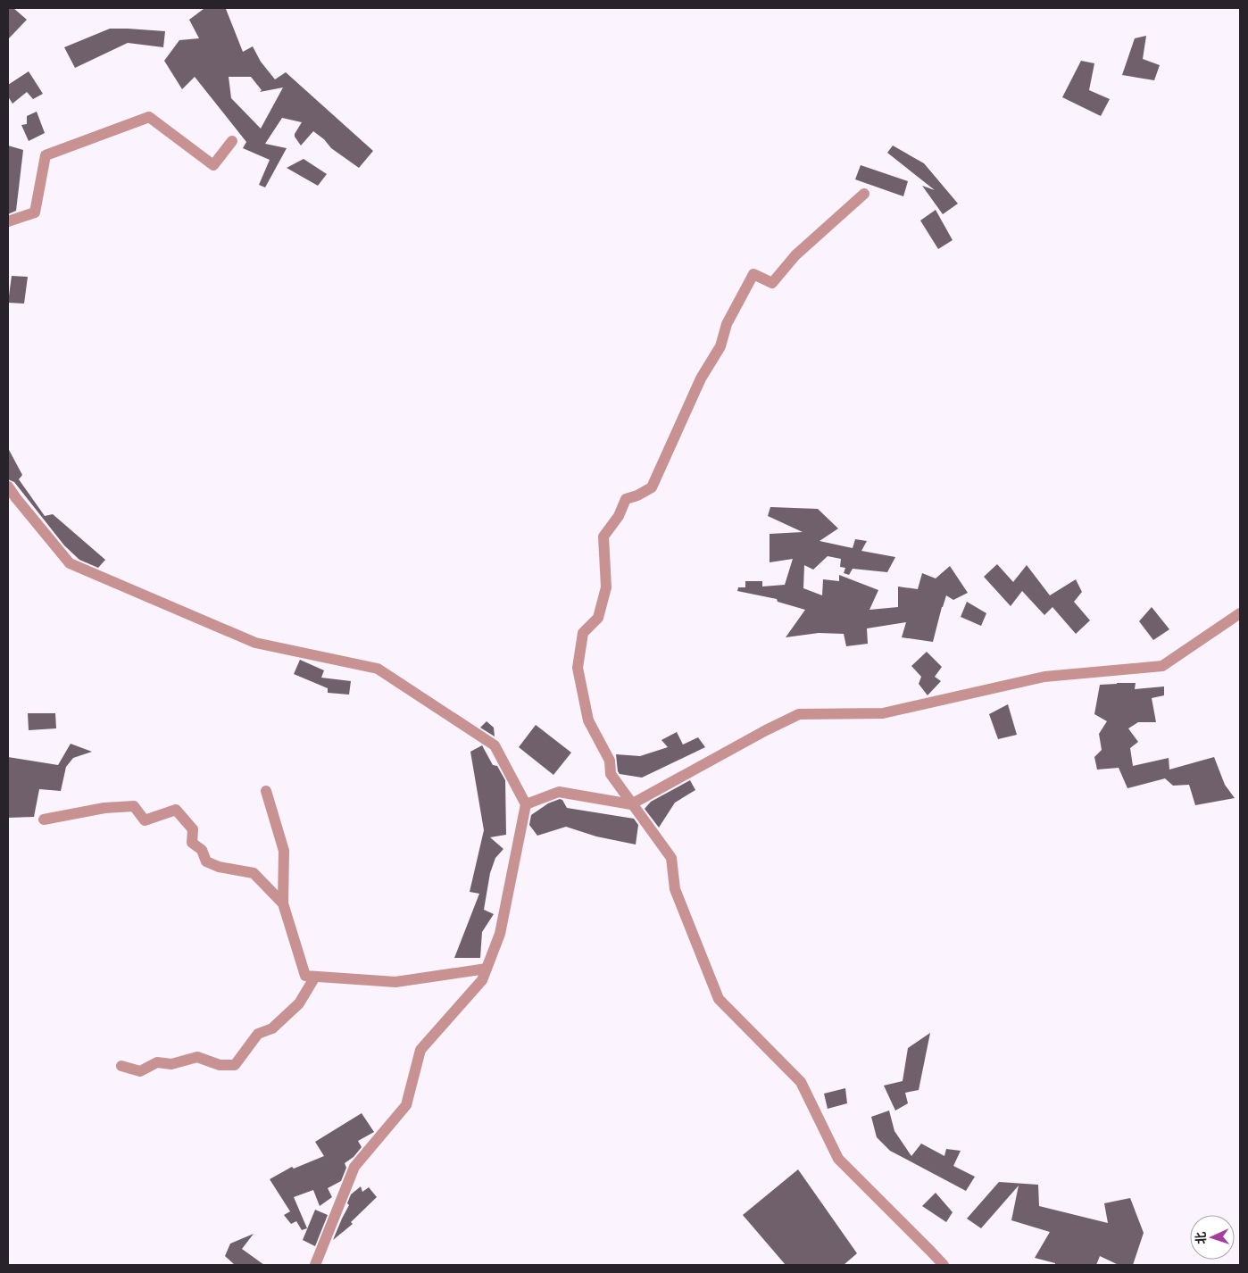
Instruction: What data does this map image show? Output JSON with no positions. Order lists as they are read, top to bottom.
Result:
{
  "north": "left"
}
